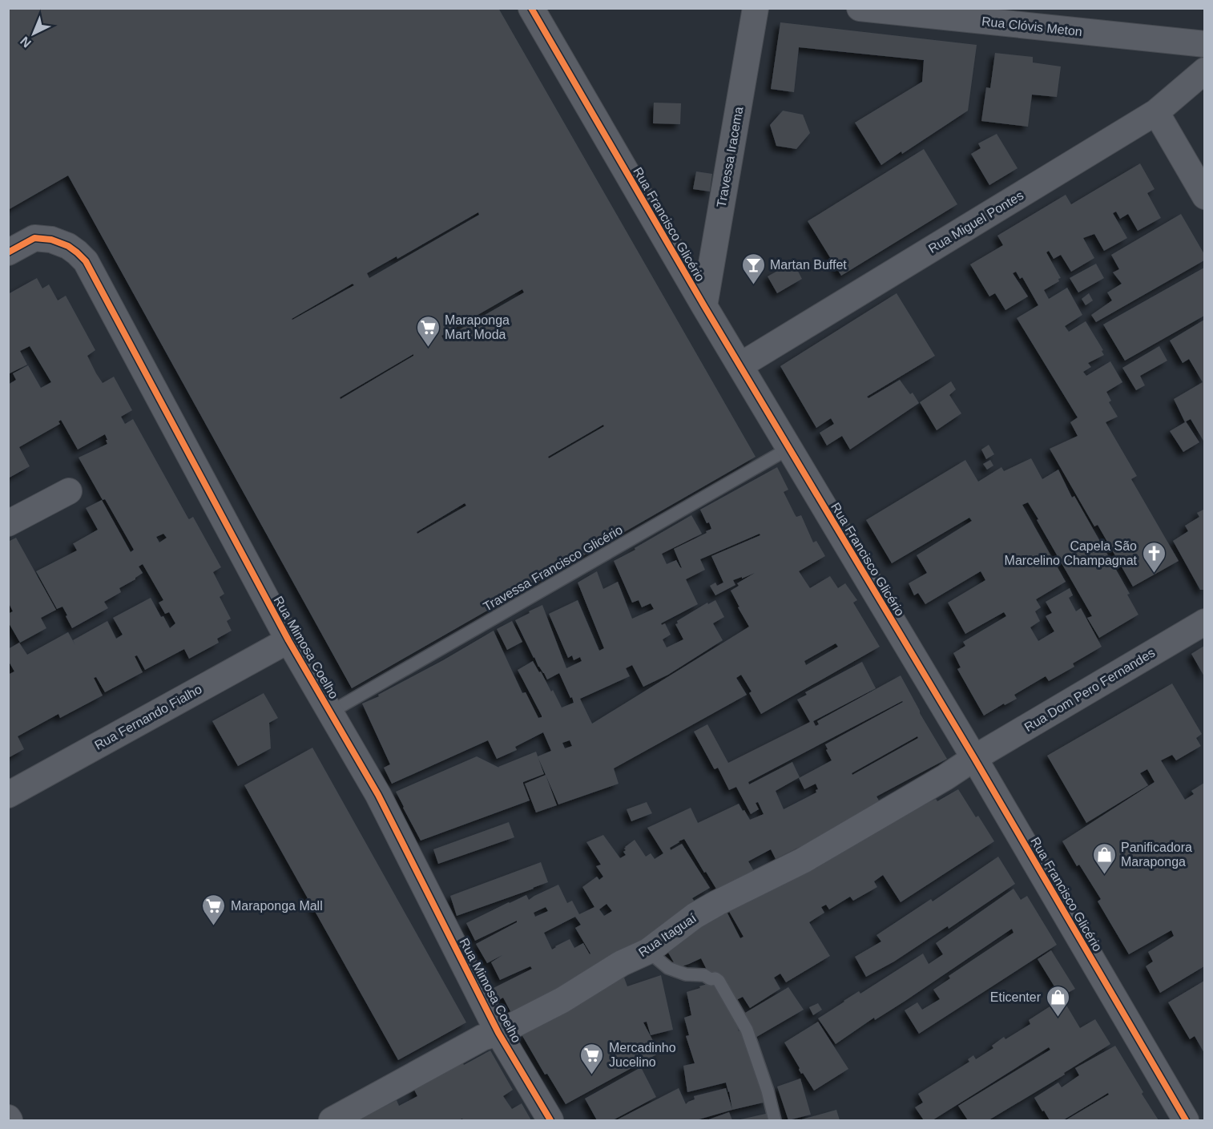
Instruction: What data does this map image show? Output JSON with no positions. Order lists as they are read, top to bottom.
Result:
{
  "streets": {
    "street": [
      "Rua Clóvis Meton",
      "Travessa Iracema",
      "Rua Miguel Pontes",
      "Rua Francisco Glicério",
      "Rua Mimosa Coelho",
      "Rua Dom Pero Fernandes",
      "Rua Fernando Fialho",
      "Rua Itaguaí"
    ],
    "lane": ["Travessa Francisco Glicério"]
  },
  "crossings": [
    ["Travessa Iracema", "Rua Francisco Glicério"],
    ["Rua Miguel Pontes", "Rua Francisco Glicério"],
    ["Rua Francisco Glicério", "Travessa Francisco Glicério"],
    ["Rua Francisco Glicério", "Rua Dom Pero Fernandes"],
    ["Rua Francisco Glicério", "Rua Itaguaí"],
    ["Travessa Francisco Glicério", "Rua Mimosa Coelho"],
    ["Rua Mimosa Coelho", "Rua Fernando Fialho"],
    ["Rua Mimosa Coelho", "Rua Itaguaí"],
    ["Rua Dom Pero Fernandes", "Rua Itaguaí"]
  ],
  "places": {
    "bar": ["Martan Buffet"],
    "supermarket": ["Maraponga Mart Moda", "Maraponga Mall", "Mercadinho Jucelino"],
    "church": ["Capela São Marcelino Champagnat"],
    "shop": ["Panificadora Maraponga", "Eticenter"]
  },
  "north": "bottom left"
}
